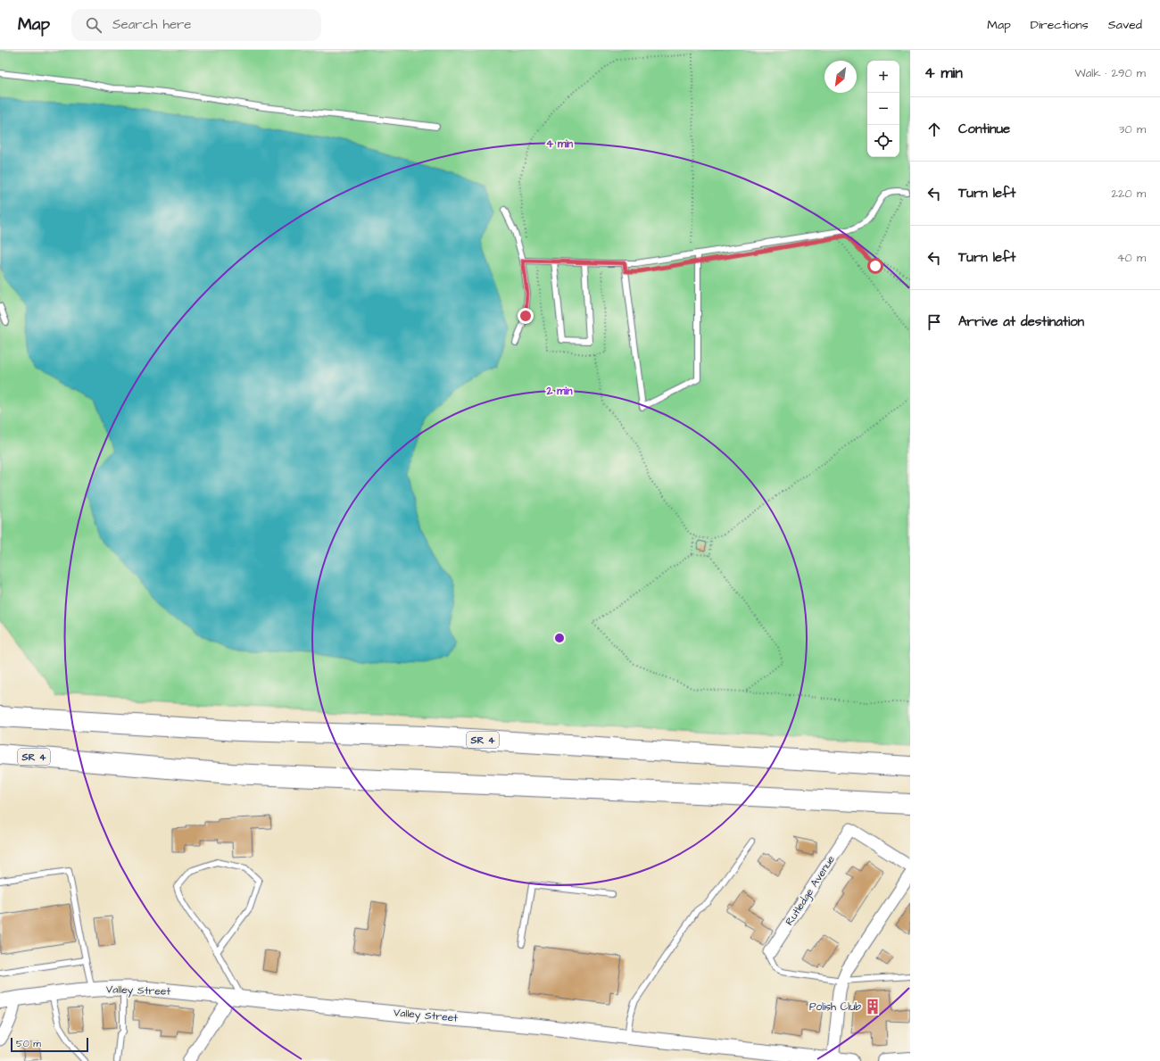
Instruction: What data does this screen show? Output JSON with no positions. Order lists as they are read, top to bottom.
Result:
{
  "streets": {
    "highway": ["SR 4"],
    "street": ["Rutledge Avenue", "Valley Street"]
  },
  "places": {
    "building": ["Polish Club"]
  },
  "scale_bar": "50 m",
  "north": "bottom left",
  "page": {
    "header": "Map",
    "search": "Search here",
    "nav": ["Map", "Directions", "Saved"],
    "heading": ["4 min", "Walk · 290 m"],
    "map_buttons": ["+", "−"],
    "list": [
      ["Continue", "30 m"],
      ["Turn left", "220 m"],
      ["Turn left", "40 m"],
      "Arrive at destination"
    ],
    "scale": "50 m"
  },
  "rings": ["4 min", "2 min"]
}
